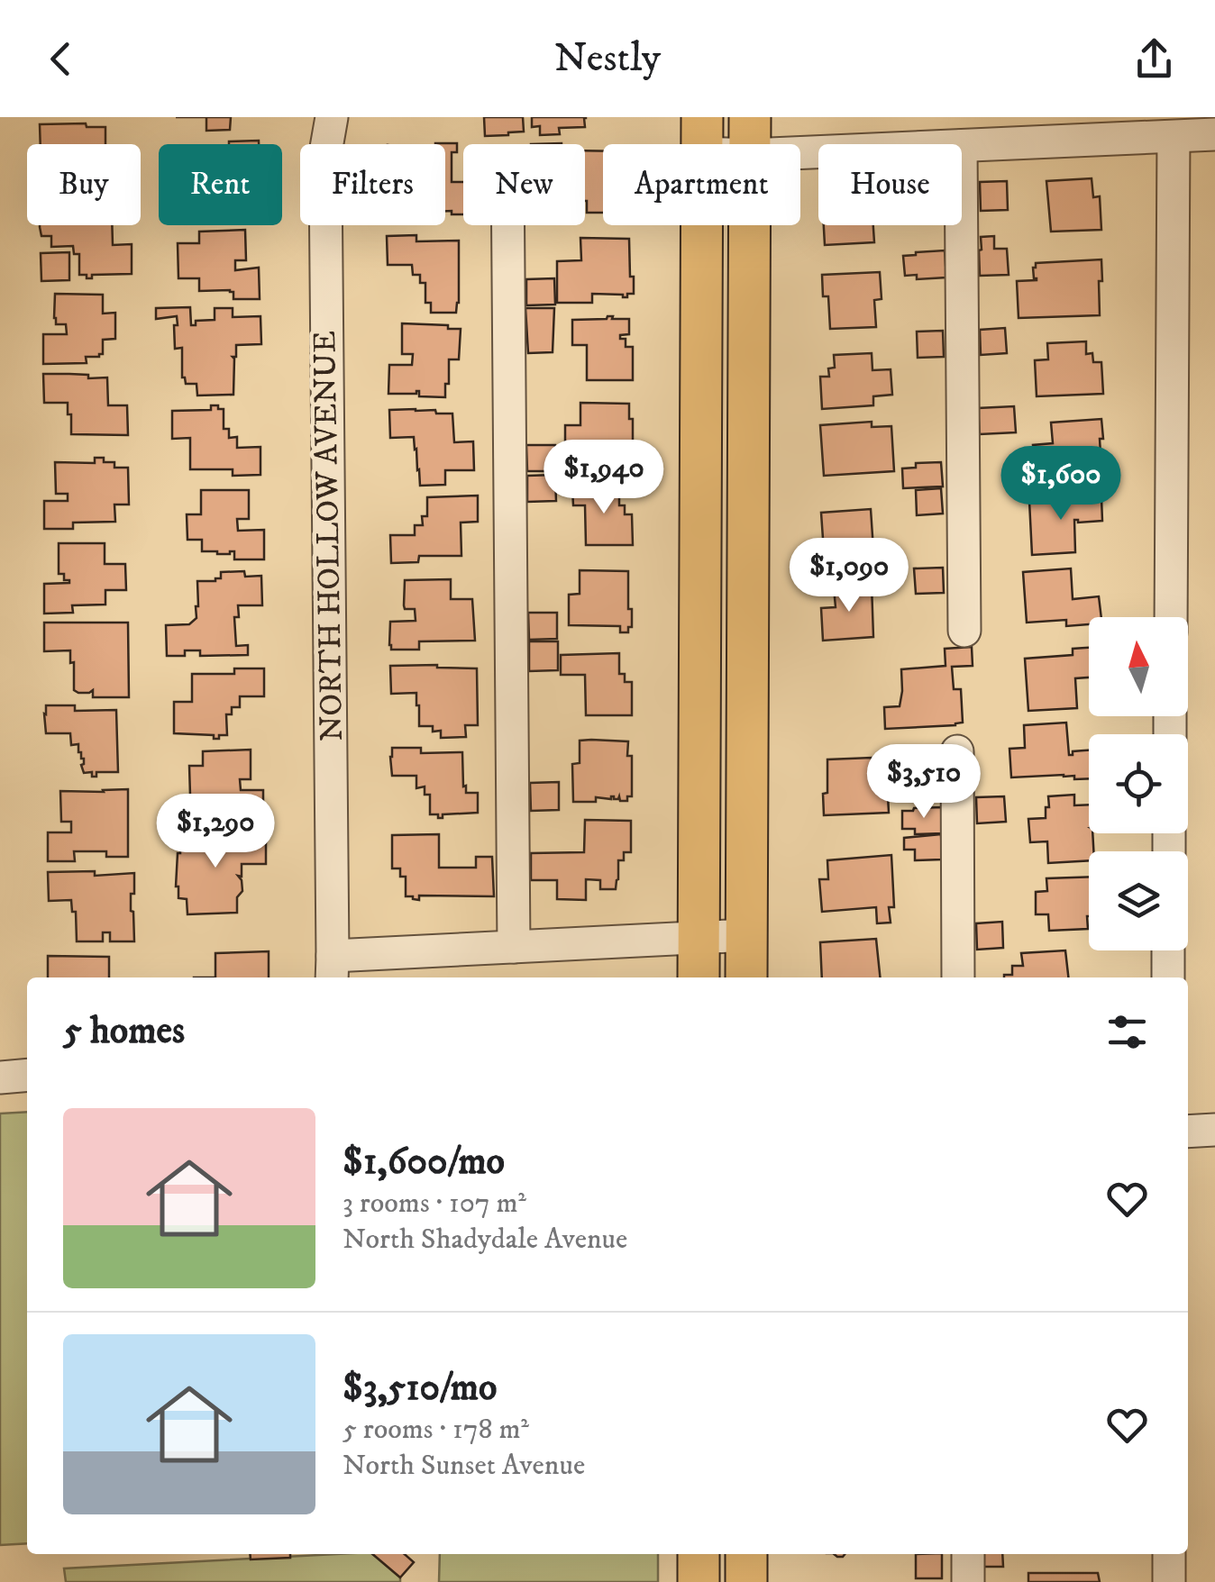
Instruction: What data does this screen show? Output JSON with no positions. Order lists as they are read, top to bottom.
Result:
{
  "streets": {
    "street": ["NORTH HOLLOW AVENUE"]
  },
  "north": "top",
  "page": {
    "header": "Nestly",
    "chip": [
      "Buy",
      "Rent",
      "Filters",
      "New",
      "Apartment",
      "House"
    ],
    "price": [
      "$1,940",
      "$1,600",
      "$1,090",
      "$3,510",
      "$1,290"
    ],
    "heading": "5 homes",
    "list": [
      {
        "name": "$1,600/mo",
        "note": "3 rooms · 107 m² · North Shadydale Avenue"
      },
      {
        "name": "$3,510/mo",
        "note": "5 rooms · 178 m² · North Sunset Avenue"
      }
    ]
  }
}
